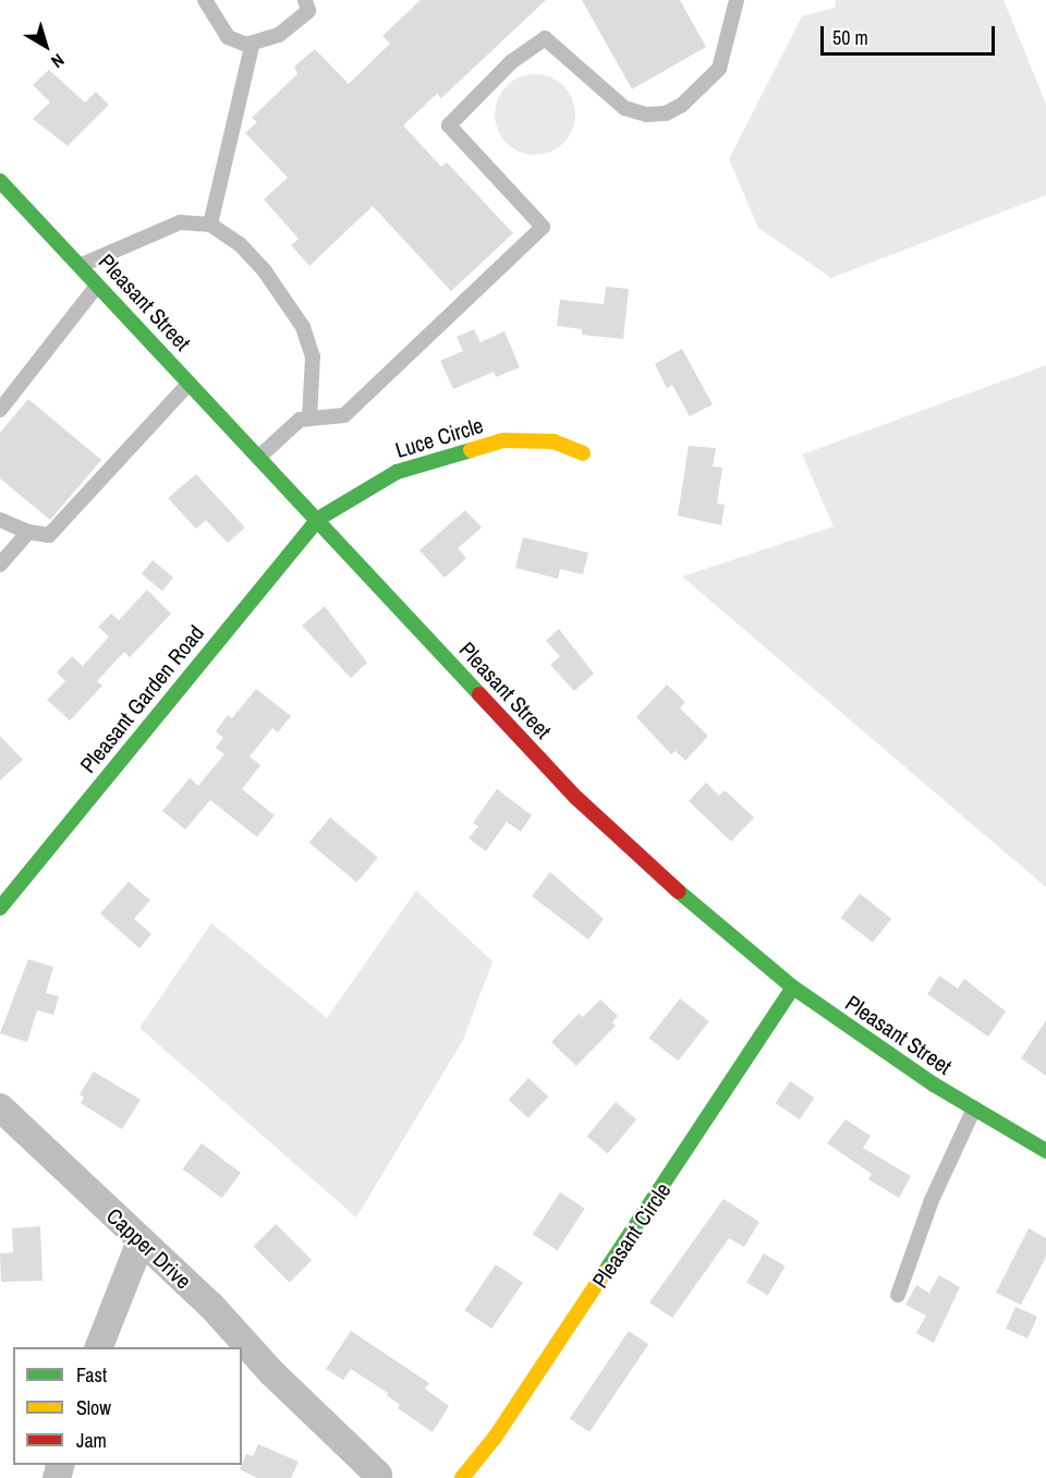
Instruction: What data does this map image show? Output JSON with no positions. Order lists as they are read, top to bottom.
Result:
{
  "streets": {
    "main road": [
      "Pleasant Street",
      "Luce Circle",
      "Pleasant Garden Road",
      "Pleasant Circle"
    ],
    "street": ["Capper Drive"]
  },
  "crossings": [
    ["Pleasant Street", "Luce Circle"],
    ["Pleasant Street", "Pleasant Garden Road"],
    ["Pleasant Street", "Pleasant Circle"],
    ["Luce Circle", "Pleasant Garden Road"]
  ],
  "legend": ["Fast", "Slow", "Jam"],
  "scale_bar": "50 m",
  "north": "bottom right"
}
